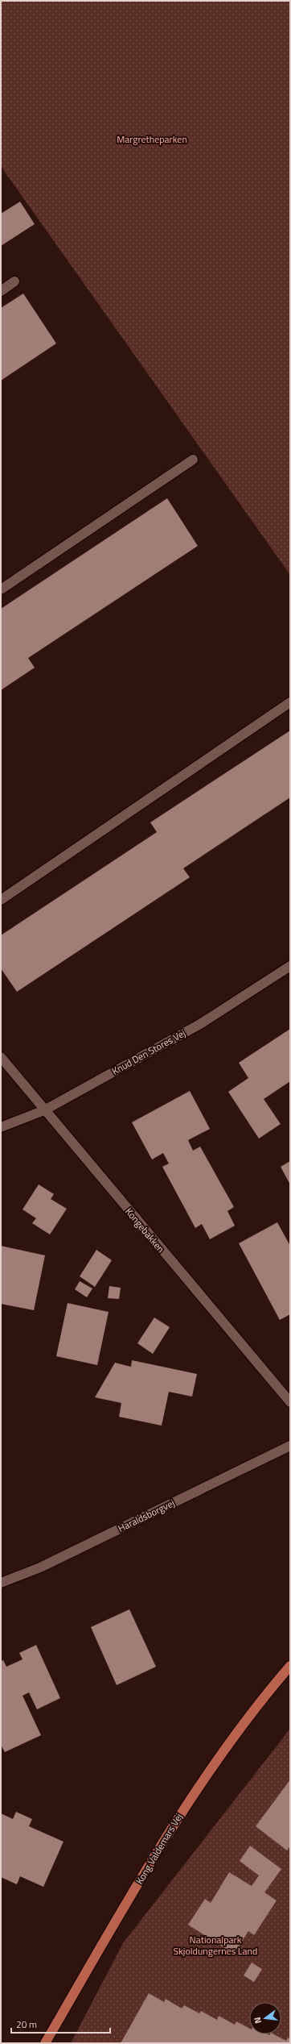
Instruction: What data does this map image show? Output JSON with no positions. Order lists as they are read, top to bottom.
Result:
{
  "streets": {
    "main road": ["Kong Valdemars Vej"],
    "street": ["Knud Den Stores Vej", "Kongebakken", "Haraldsborgvej"]
  },
  "crossings": [
    ["Knud Den Stores Vej", "Kongebakken"]
  ],
  "parks": ["Margretheparken", "Nationalpark Skjoldungernes Land"],
  "scale_bar": "20 m",
  "north": "left"
}
